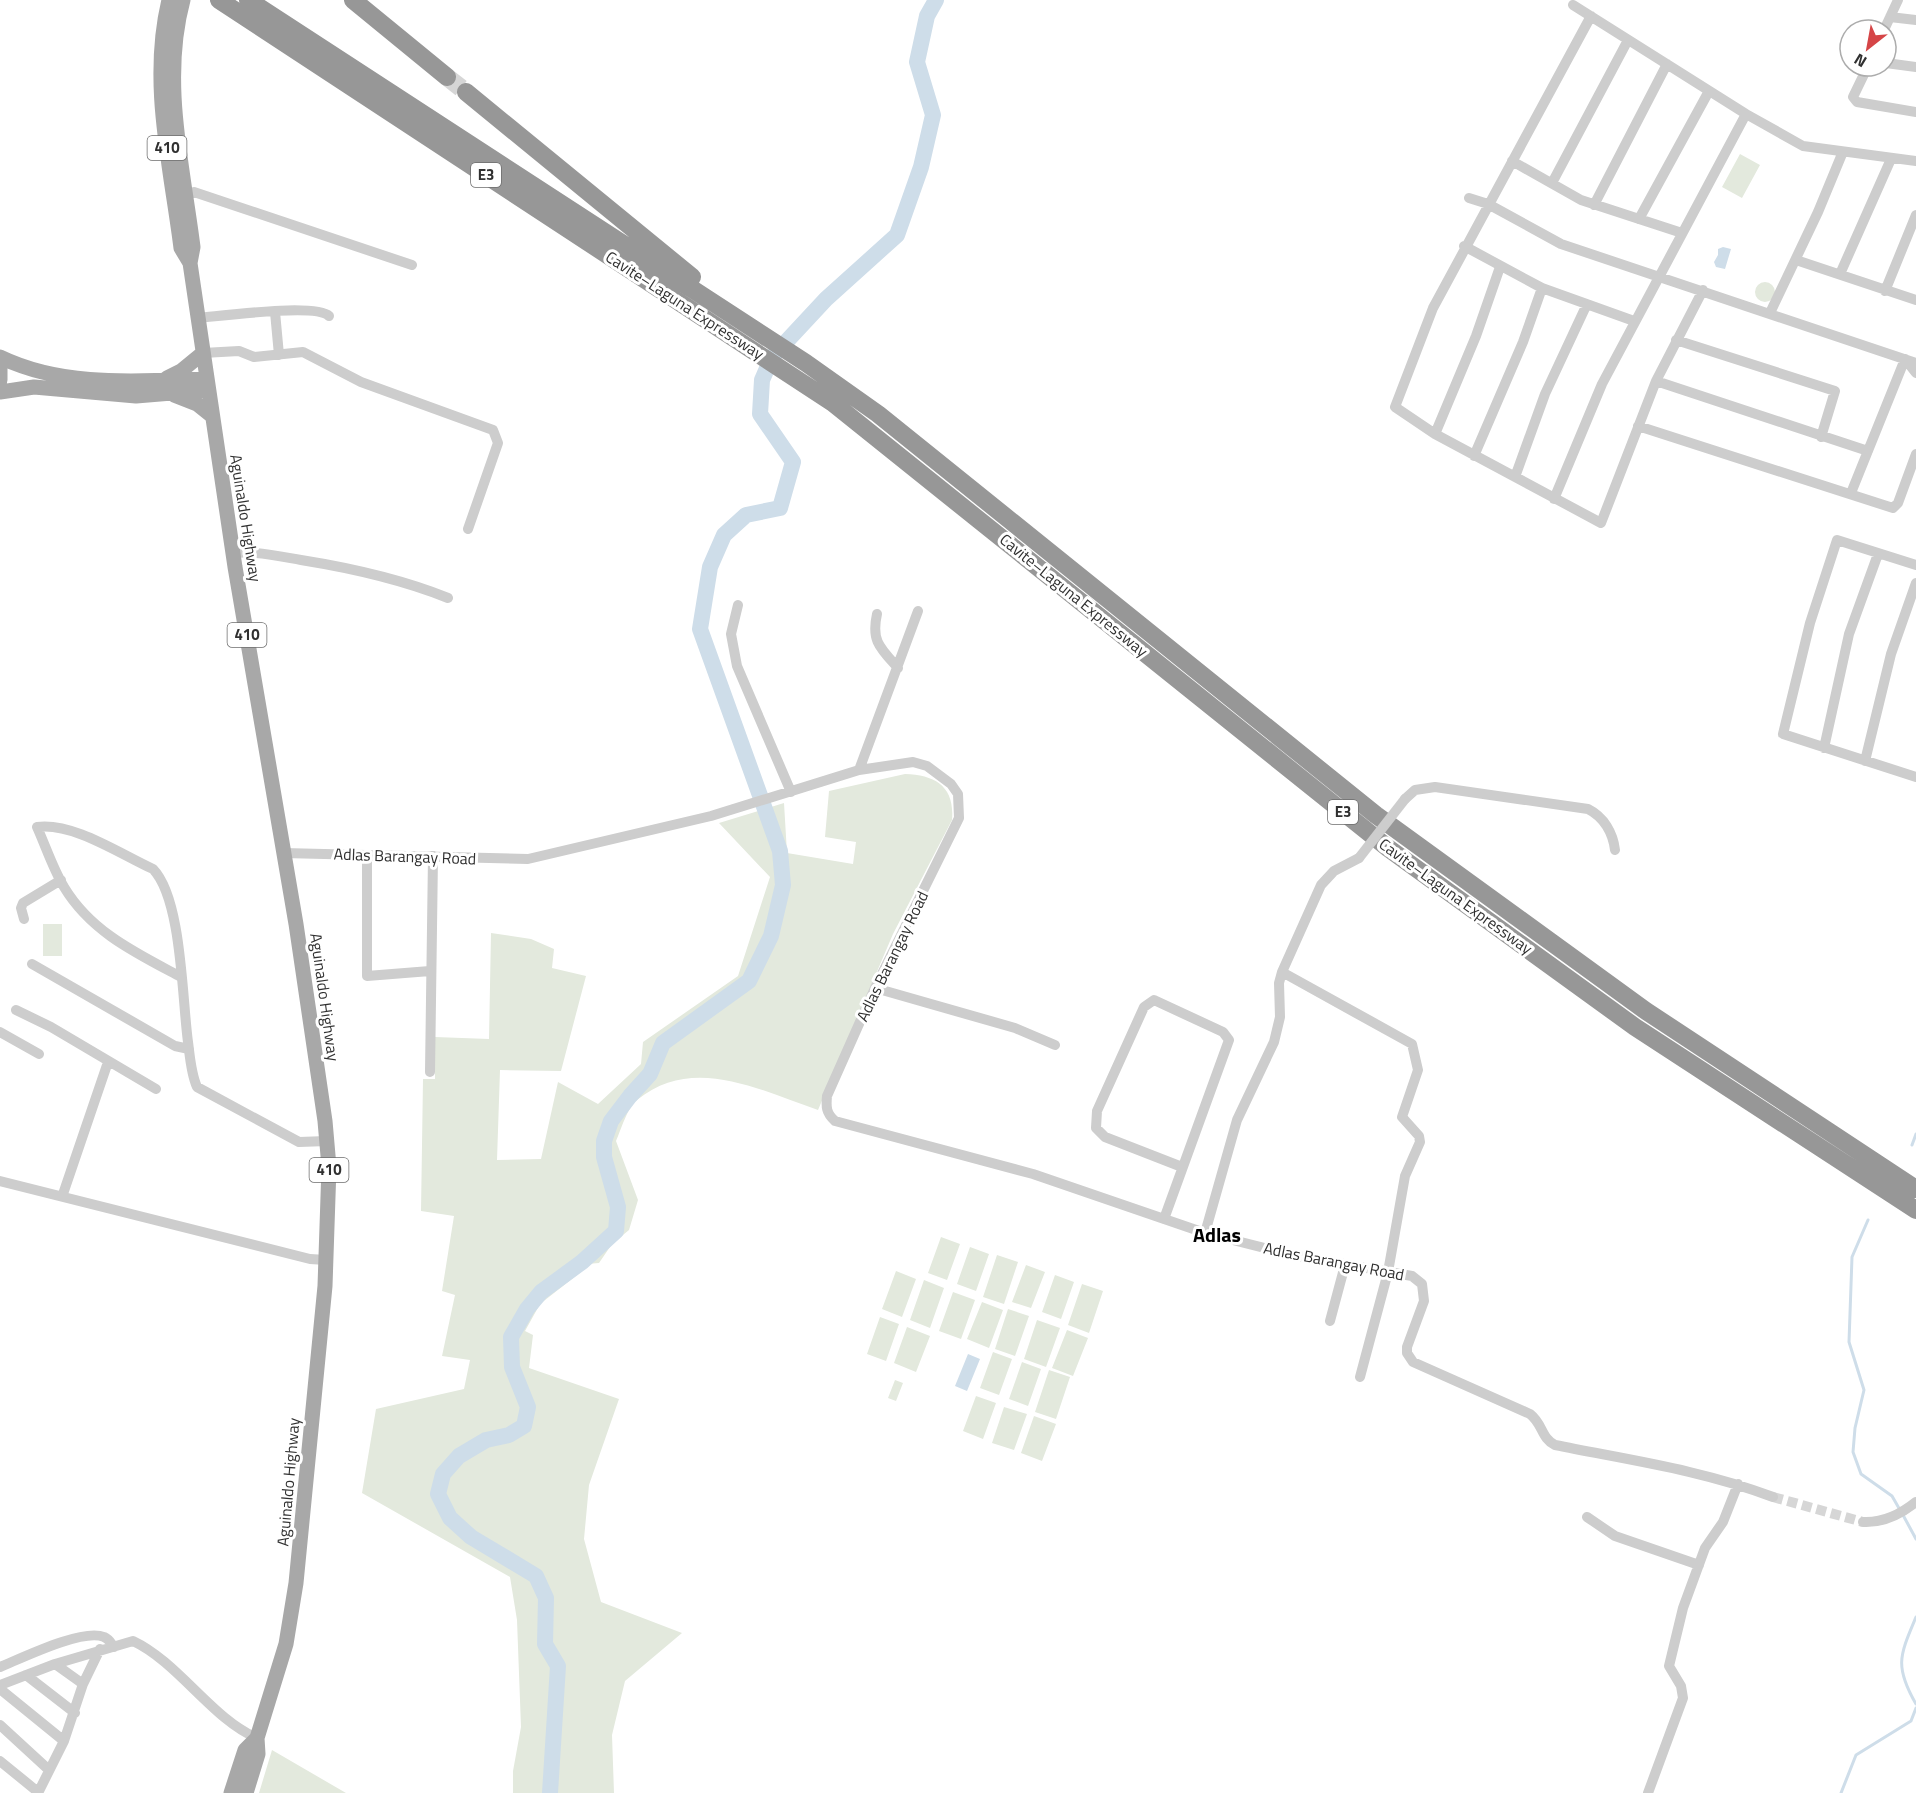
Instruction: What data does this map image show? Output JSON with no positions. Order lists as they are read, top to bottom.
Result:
{
  "streets": {
    "highway": ["E3", "Cavite–Laguna Expressway"],
    "main road": ["410", "Aguinaldo Highway"],
    "street": ["Adlas Barangay Road"]
  },
  "crossings": [
    ["Aguinaldo Highway", "Adlas Barangay Road"]
  ],
  "districts": ["Adlas"],
  "north": "bottom left"
}
